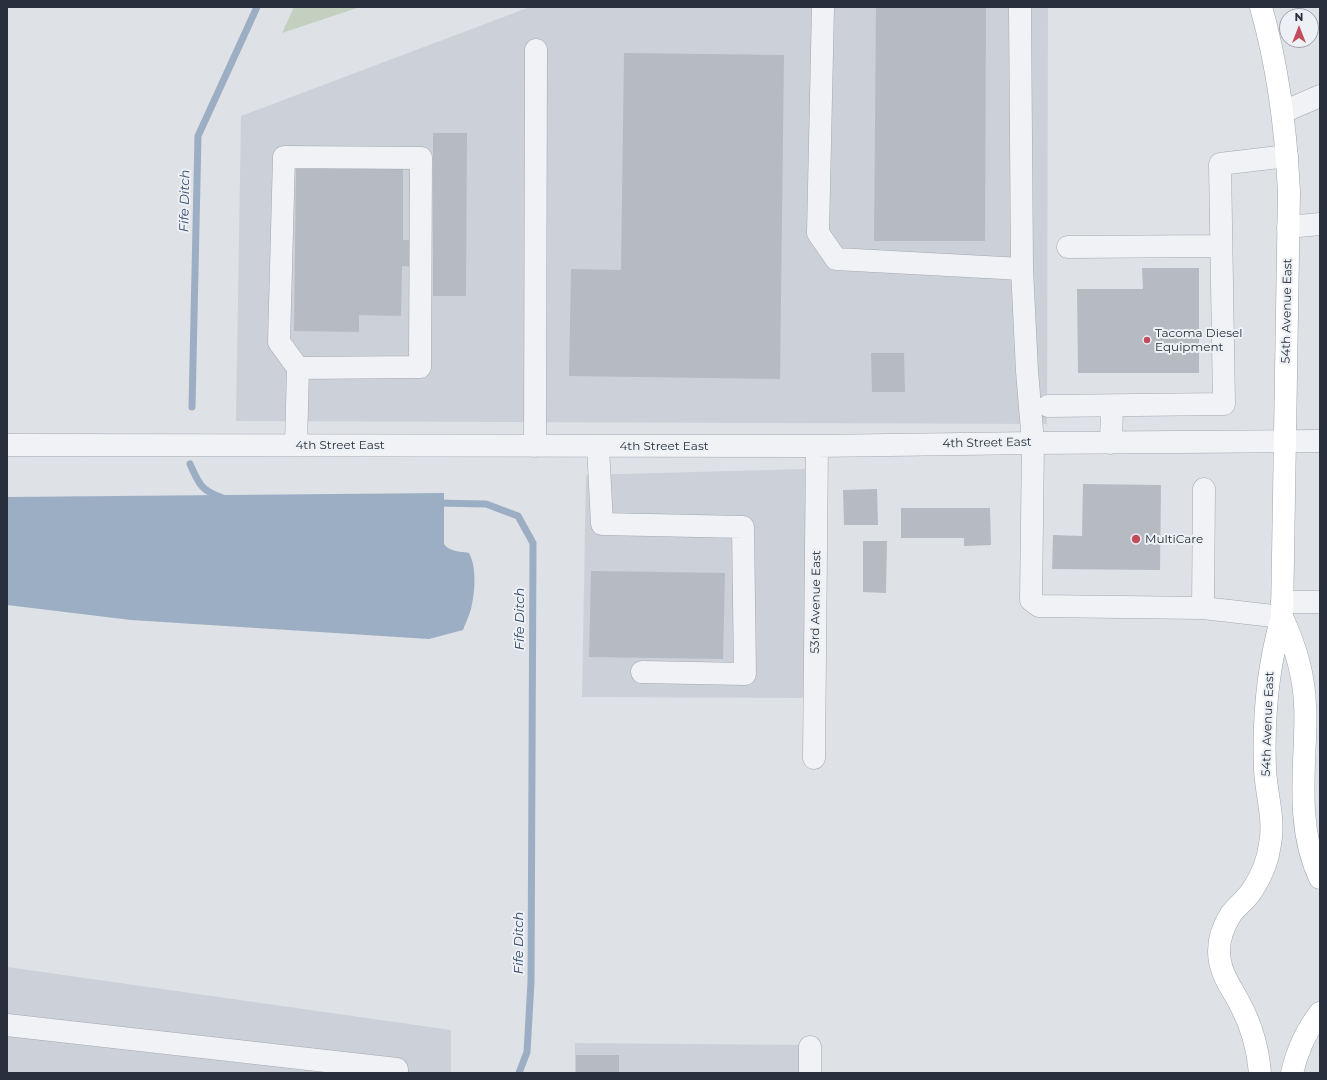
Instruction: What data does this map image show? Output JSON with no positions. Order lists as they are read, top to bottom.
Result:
{
  "streets": {
    "main road": ["54th Avenue East"],
    "street": ["4th Street East", "53rd Avenue East"]
  },
  "crossings": [
    ["54th Avenue East", "4th Street East"],
    ["4th Street East", "53rd Avenue East"]
  ],
  "water": ["Fife Ditch"],
  "places": ["Tacoma Diesel Equipment", "MultiCare"],
  "north": "top"
}
